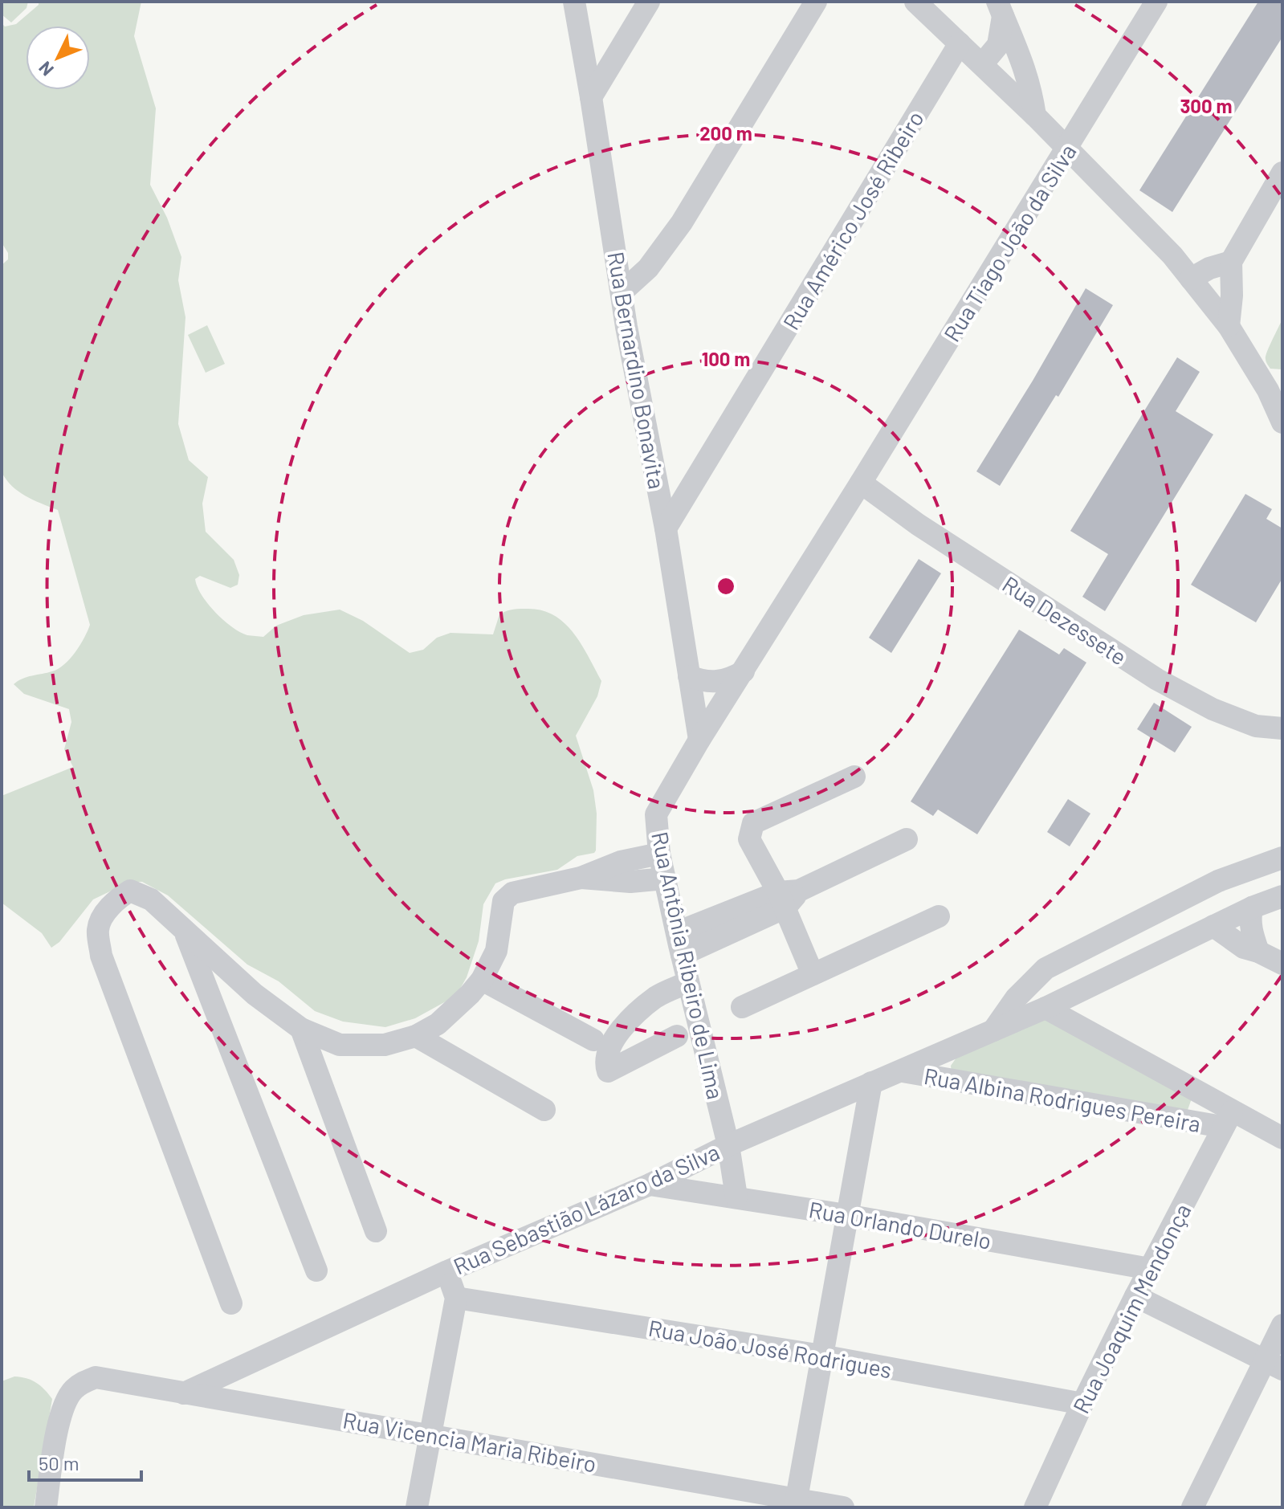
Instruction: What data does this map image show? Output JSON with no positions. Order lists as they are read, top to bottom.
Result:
{
  "streets": {
    "street": [
      "Rua Américo José Ribeiro",
      "Rua Tiago João da Silva",
      "Rua Bernardino Bonavita",
      "Rua Dezessete",
      "Rua Antônia Ribeiro de Lima",
      "Rua Albina Rodrigues Pereira",
      "Rua Sebastião Lázaro da Silva",
      "Rua Orlando Durelo",
      "Rua Joaquim Mendonça",
      "Rua João José Rodrigues",
      "Rua Vicencia Maria Ribeiro"
    ]
  },
  "crossings": [
    ["Rua Américo José Ribeiro", "Rua Bernardino Bonavita"],
    ["Rua Tiago João da Silva", "Rua Dezessete"],
    ["Rua Tiago João da Silva", "Rua Antônia Ribeiro de Lima"],
    ["Rua Bernardino Bonavita", "Rua Antônia Ribeiro de Lima"],
    ["Rua Dezessete", "Rua Antônia Ribeiro de Lima"],
    ["Rua Antônia Ribeiro de Lima", "Rua Sebastião Lázaro da Silva"],
    ["Rua Antônia Ribeiro de Lima", "Rua Orlando Durelo"],
    ["Rua Albina Rodrigues Pereira", "Rua Sebastião Lázaro da Silva"],
    ["Rua Albina Rodrigues Pereira", "Rua Joaquim Mendonça"],
    ["Rua Sebastião Lázaro da Silva", "Rua Orlando Durelo"],
    ["Rua Sebastião Lázaro da Silva", "Rua Vicencia Maria Ribeiro"],
    ["Rua Orlando Durelo", "Rua Joaquim Mendonça"],
    ["Rua Joaquim Mendonça", "Rua João José Rodrigues"]
  ],
  "scale_bar": "50 m",
  "north": "bottom left",
  "rings": ["300 m", "200 m", "100 m"]
}
